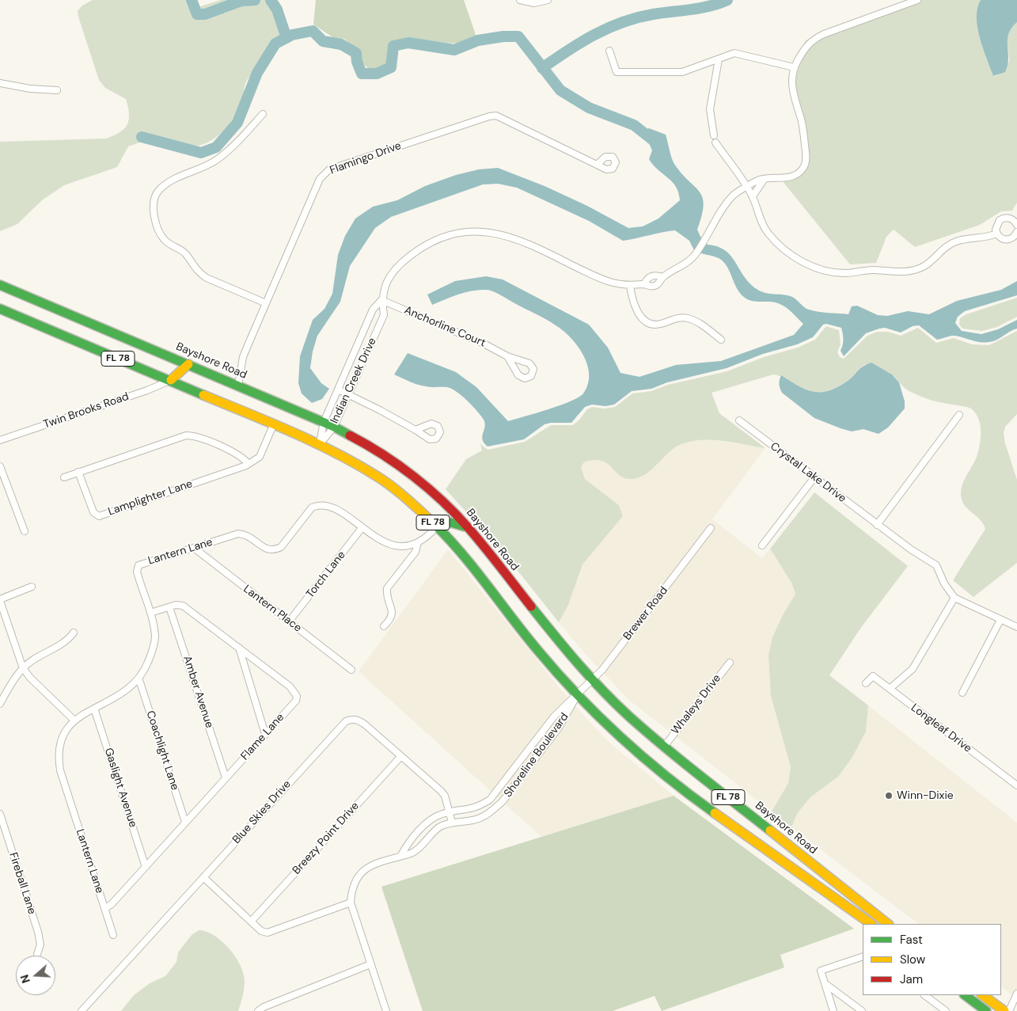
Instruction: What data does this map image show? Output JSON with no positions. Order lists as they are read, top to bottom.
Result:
{
  "streets": {
    "main road": ["FL 78", "Bayshore Road"],
    "street": [
      "Flamingo Drive",
      "Anchorline Court",
      "Indian Creek Drive",
      "Twin Brooks Road",
      "Crystal Lake Drive",
      "Lamplighter Lane",
      "Lantern Lane",
      "Torch Lane",
      "Lantern Place",
      "Brewer Road",
      "Amber Avenue",
      "Whaleys Drive",
      "Longleaf Drive",
      "Flame Lane",
      "Coachlight Lane",
      "Shoreline Boulevard",
      "Gaslight Avenue",
      "Blue Skies Drive",
      "Breezy Point Drive",
      "Fireball Lane"
    ]
  },
  "crossings": [
    ["Flamingo Drive", "Bayshore Road"],
    ["Anchorline Court", "Indian Creek Drive"],
    ["FL 78", "Indian Creek Drive"],
    ["FL 78", "Twin Brooks Road"],
    ["FL 78", "Lamplighter Lane"],
    ["FL 78", "Lantern Lane"],
    ["FL 78", "Brewer Road"],
    ["FL 78", "Shoreline Boulevard"],
    ["Bayshore Road", "Indian Creek Drive"],
    ["Bayshore Road", "Brewer Road"],
    ["Bayshore Road", "Whaleys Drive"],
    ["Lantern Lane", "Torch Lane"],
    ["Lantern Lane", "Lantern Place"],
    ["Lantern Lane", "Flame Lane"],
    ["Lantern Lane", "Coachlight Lane"],
    ["Lantern Lane", "Gaslight Avenue"],
    ["Torch Lane", "Lantern Place"],
    ["Brewer Road", "Shoreline Boulevard"],
    ["Amber Avenue", "Flame Lane"],
    ["Flame Lane", "Coachlight Lane"],
    ["Flame Lane", "Gaslight Avenue"],
    ["Shoreline Boulevard", "Blue Skies Drive"],
    ["Blue Skies Drive", "Breezy Point Drive"]
  ],
  "places": ["Winn-Dixie"],
  "legend": ["Fast", "Slow", "Jam"],
  "north": "left"
}
